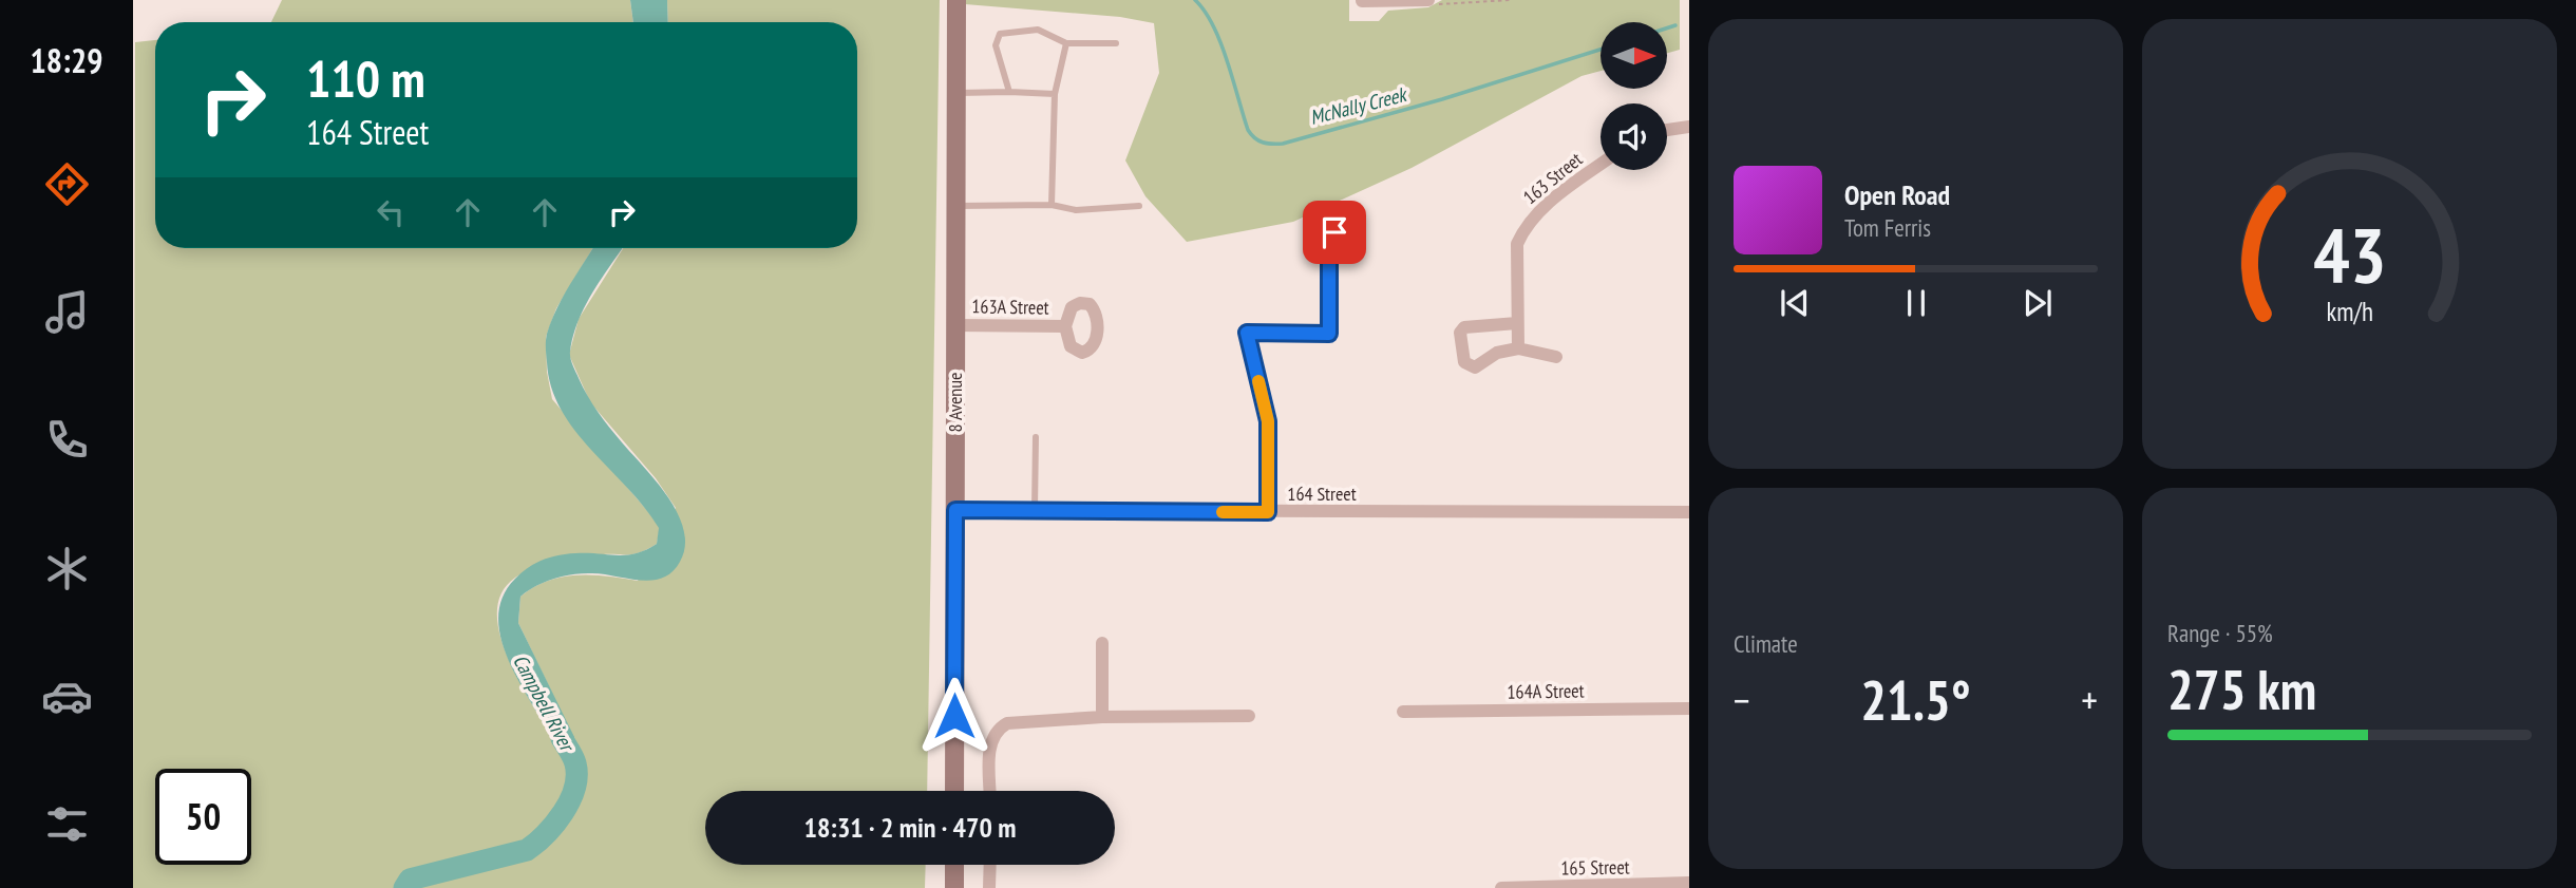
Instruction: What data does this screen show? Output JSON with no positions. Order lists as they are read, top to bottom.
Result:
{
  "streets": {
    "main road": ["8 Avenue"],
    "street": [
      "163 Street",
      "163A Street",
      "164 Street",
      "164A Street",
      "165 Street"
    ]
  },
  "crossings": [
    ["163A Street", "8 Avenue"],
    ["8 Avenue", "164 Street"]
  ],
  "water": ["McNally Creek", "Campbell River"],
  "north": "right",
  "page": {
    "tabs": "18:29",
    "turn": ["110 m", "164 Street"],
    "song": ["Open Road", "Tom Ferris"],
    "tile": [
      "Climate",
      ["Range · 55%", "275 km"]
    ],
    "heat": ["−", "21.5°", "+"],
    "limit": "50",
    "trip": "18:31 · 2 min · 470 m",
    "gauge": ["43", "km/h"]
  }
}
